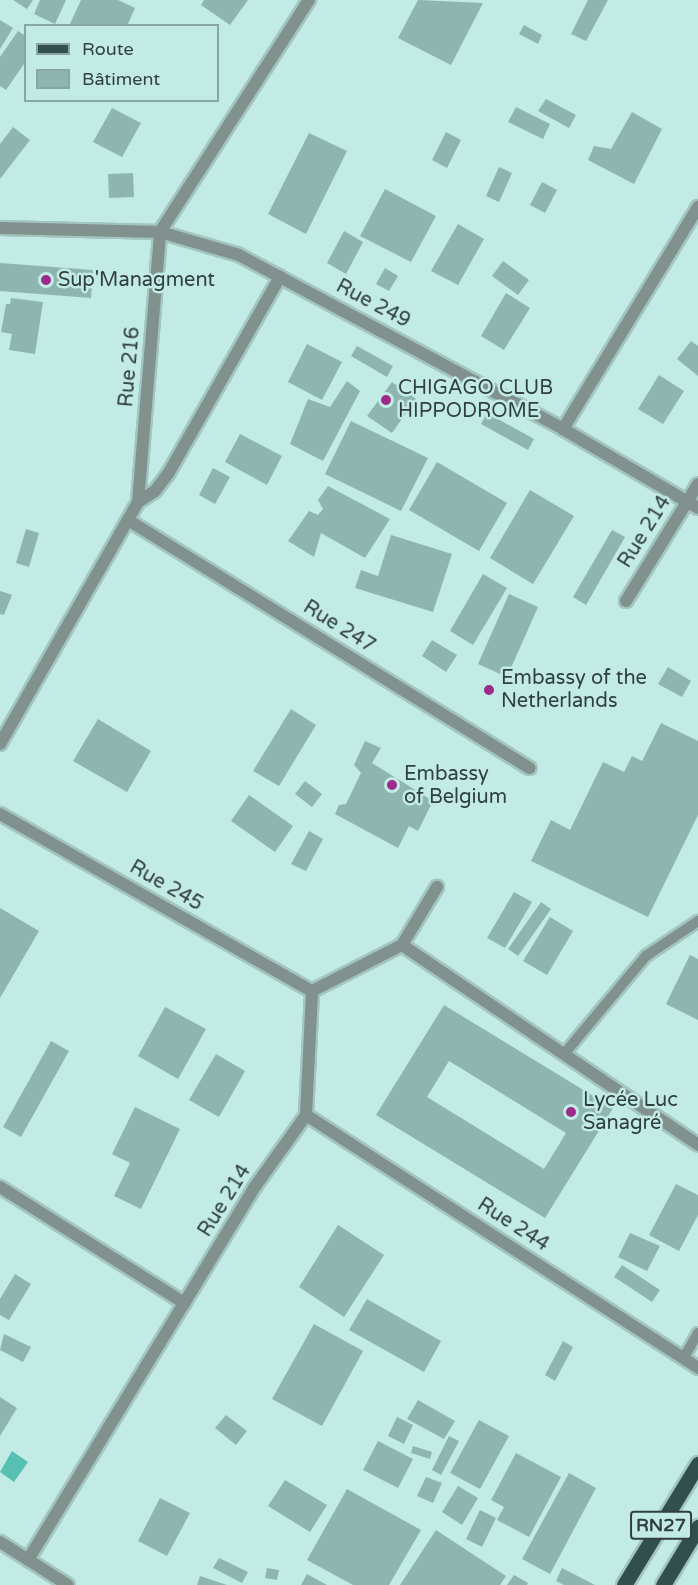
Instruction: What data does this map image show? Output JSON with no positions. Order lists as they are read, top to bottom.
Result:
{
  "streets": {
    "main road": ["RN27"],
    "street": [
      "Rue 249",
      "Rue 216",
      "Rue 214",
      "Rue 247",
      "Rue 245",
      "Rue 244"
    ]
  },
  "crossings": [
    ["Rue 249", "Rue 216"],
    ["Rue 249", "Rue 214"],
    ["Rue 216", "Rue 247"],
    ["Rue 214", "Rue 244"]
  ],
  "places": [
    "Sup'Managment",
    "CHIGAGO CLUB HIPPODROME",
    "Embassy of the Netherlands",
    "Embassy of Belgium",
    "Lycée Luc Sanagré"
  ],
  "legend": ["Route", "Bâtiment"]
}
